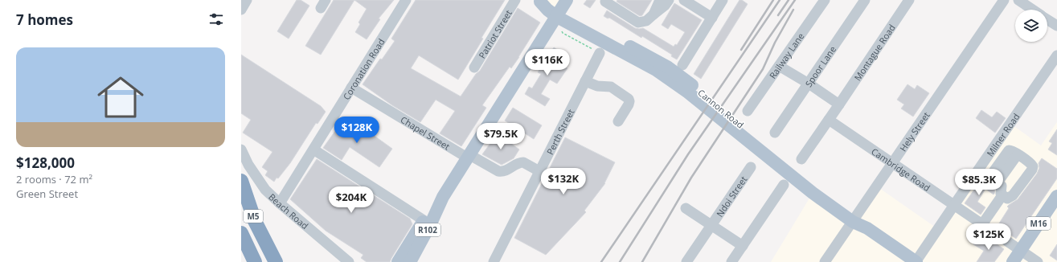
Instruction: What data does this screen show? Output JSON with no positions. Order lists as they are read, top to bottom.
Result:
{
  "streets": {
    "highway": ["M5"],
    "main road": ["Cannon Road", "M16", "R102"],
    "street": [
      "Patriot Street",
      "Montague Road",
      "Railway Lane",
      "Spoor Lane",
      "Coronation Road",
      "Hely Street",
      "Perth Street",
      "Chapel Street",
      "Milner Road",
      "Cambridge Road",
      "Ndoi Street",
      "Beach Road"
    ]
  },
  "crossings": [
    ["Montague Road", "Cambridge Road"],
    ["Coronation Road", "Chapel Street"],
    ["Coronation Road", "Beach Road"],
    ["Cannon Road", "Hely Street"],
    ["Cannon Road", "Milner Road"],
    ["Cannon Road", "R102"],
    ["Hely Street", "Cambridge Road"],
    ["Perth Street", "Chapel Street"],
    ["Chapel Street", "R102"],
    ["Milner Road", "Cambridge Road"],
    ["Cambridge Road", "M16"]
  ],
  "page": {
    "heading": "7 homes",
    "list": [
      {
        "name": "$128,000",
        "note": "2 rooms · 72 m² · Green Street"
      }
    ],
    "price": [
      "$116K",
      "$128K",
      "$79.5K",
      "$132K",
      "$85.3K",
      "$204K",
      "$125K"
    ]
  }
}
